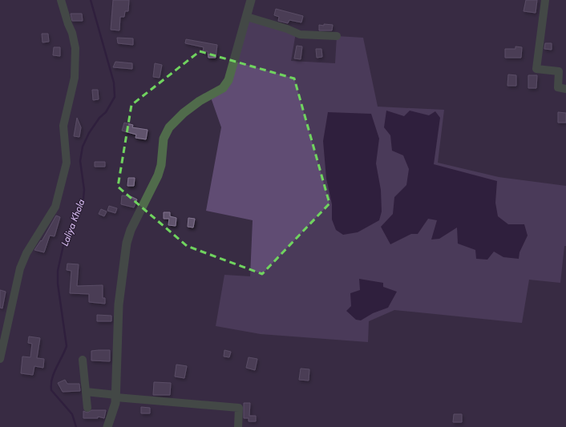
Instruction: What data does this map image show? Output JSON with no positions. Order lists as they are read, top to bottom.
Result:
{
  "water": ["Laliya Khola"]
}
